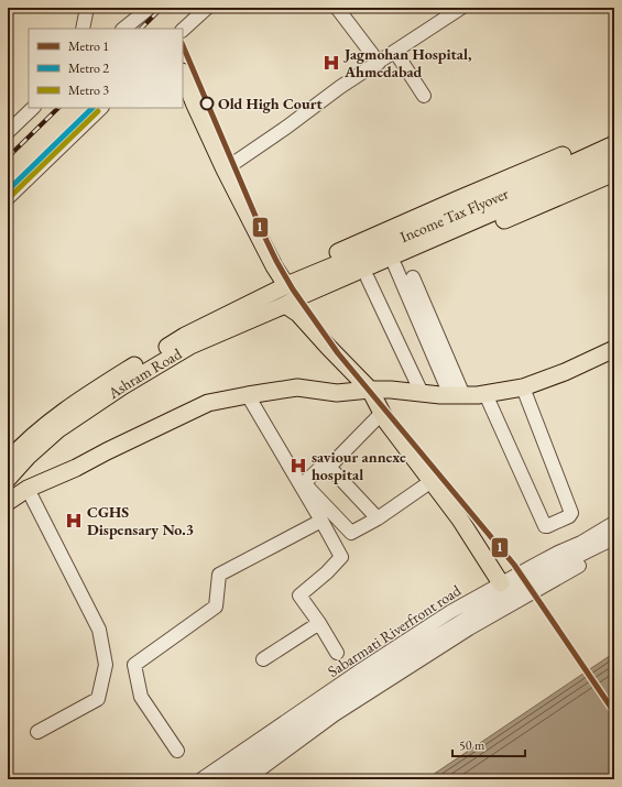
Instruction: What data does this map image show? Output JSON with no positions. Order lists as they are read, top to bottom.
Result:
{
  "streets": {
    "main road": ["Income Tax Flyover", "Ashram Road"],
    "street": ["Sabarmati Riverfront road"]
  },
  "crossings": [
    ["Income Tax Flyover", "Ashram Road"]
  ],
  "places": {
    "hospital": ["Jagmohan Hospital, Ahmedabad", "saviour annexe hospital", "CGHS Dispensary No.3"],
    "other": ["Old High Court"]
  },
  "lines": ["metro line 1", "metro line 2", "metro line 3"],
  "legend": ["Metro 1", "Metro 2", "Metro 3"],
  "scale_bar": "50 m"
}
